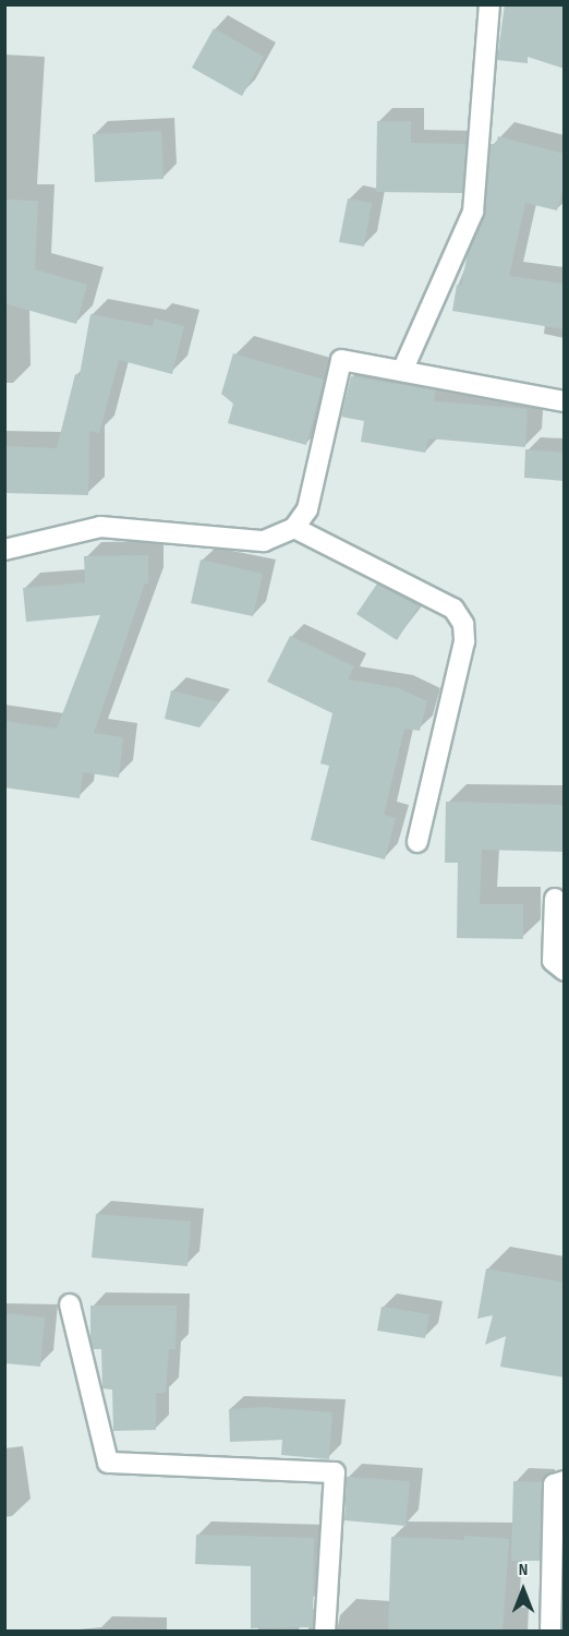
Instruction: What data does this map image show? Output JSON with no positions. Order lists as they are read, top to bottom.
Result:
{
  "north": "top"
}
